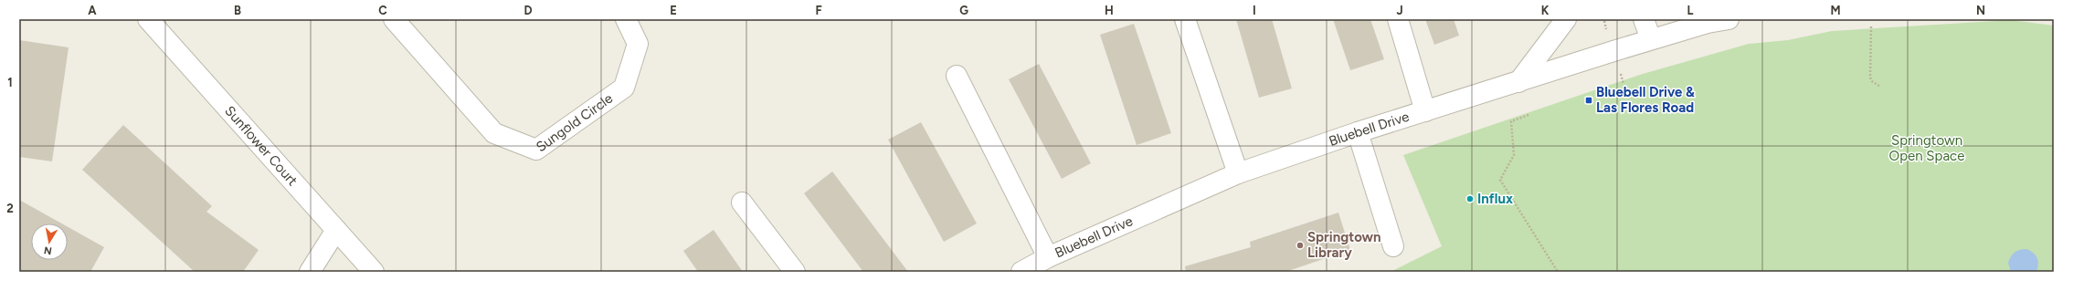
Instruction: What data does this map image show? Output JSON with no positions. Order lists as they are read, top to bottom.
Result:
{
  "streets": {
    "street": ["Sungold Circle", "Bluebell Drive", "Sunflower Court"]
  },
  "parks": ["Springtown Open Space"],
  "places": {
    "transit": ["Bluebell Drive & Las Flores Road"],
    "other": ["Influx", "Springtown Library"]
  },
  "north": "bottom",
  "grid": {
    "columns": [
      "A",
      "B",
      "C",
      "D",
      "E",
      "F",
      "G",
      "H",
      "I",
      "J",
      "K",
      "L",
      "M",
      "N"
    ],
    "rows": ["1", "2"]
  }
}
